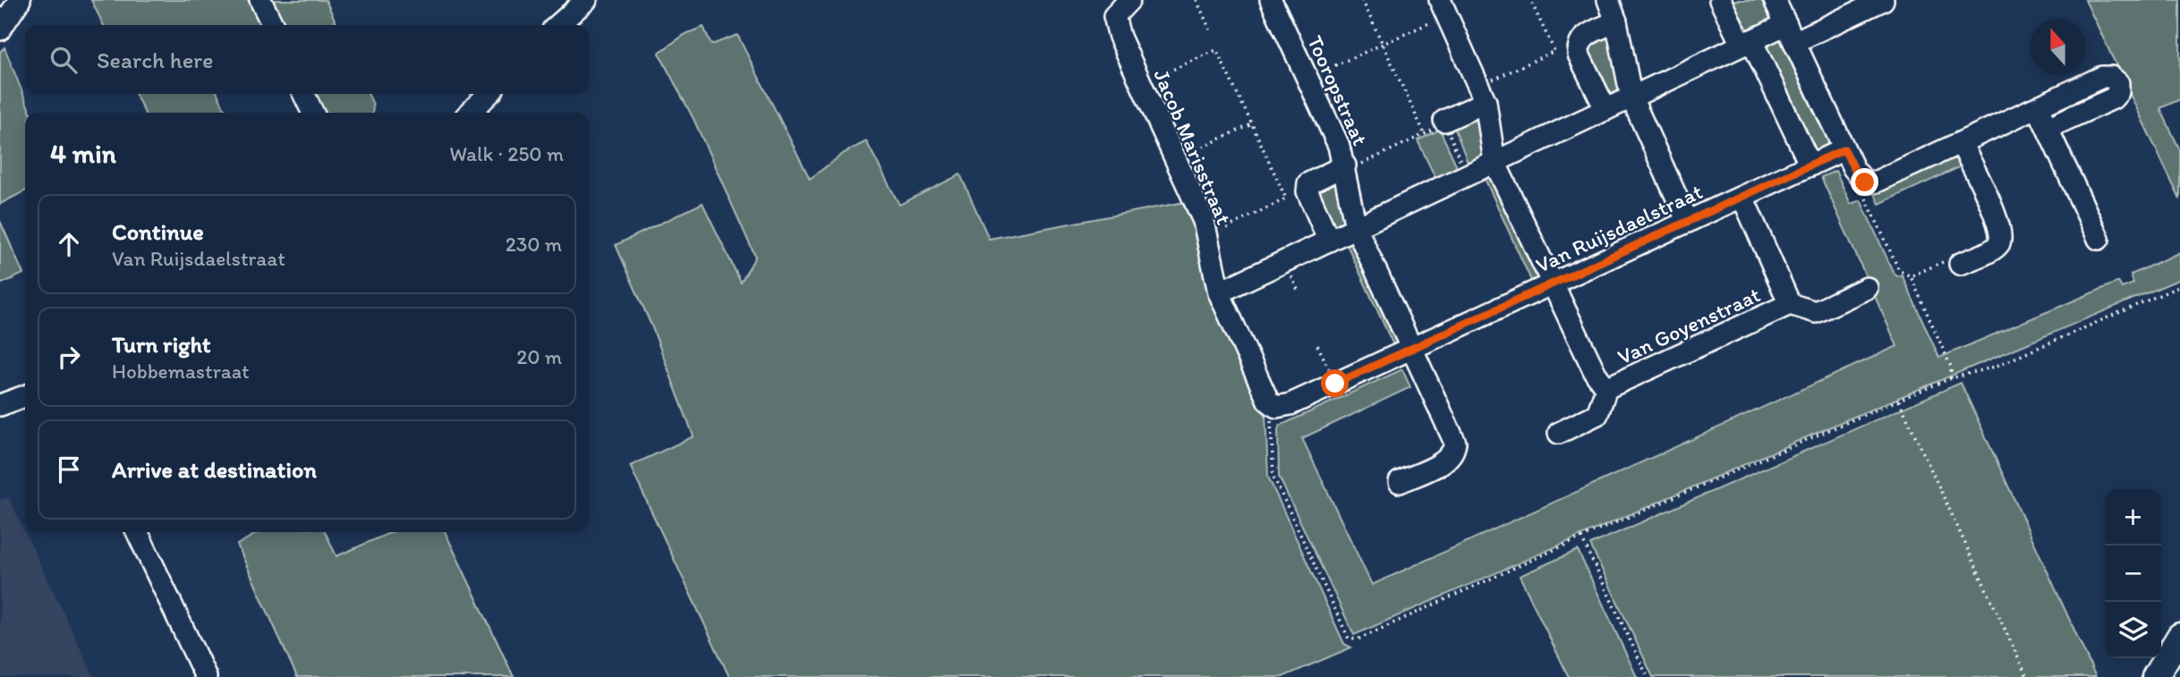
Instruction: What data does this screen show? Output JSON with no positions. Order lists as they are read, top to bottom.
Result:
{
  "streets": {
    "street": [
      "Tooropstraat",
      "Jacob Marisstraat",
      "Van Ruijsdaelstraat",
      "Van Goyenstraat"
    ]
  },
  "crossings": [
    ["Tooropstraat", "Van Ruijsdaelstraat"],
    ["Jacob Marisstraat", "Van Ruijsdaelstraat"],
    ["Van Ruijsdaelstraat", "Van Goyenstraat"]
  ],
  "north": "top",
  "page": {
    "search": "Search here",
    "heading": ["4 min", "Walk · 250 m"],
    "list": [
      ["Continue", "Van Ruijsdaelstraat", "230 m"],
      ["Turn right", "Hobbemastraat", "20 m"],
      "Arrive at destination"
    ],
    "map_buttons": ["+", "−"]
  }
}
